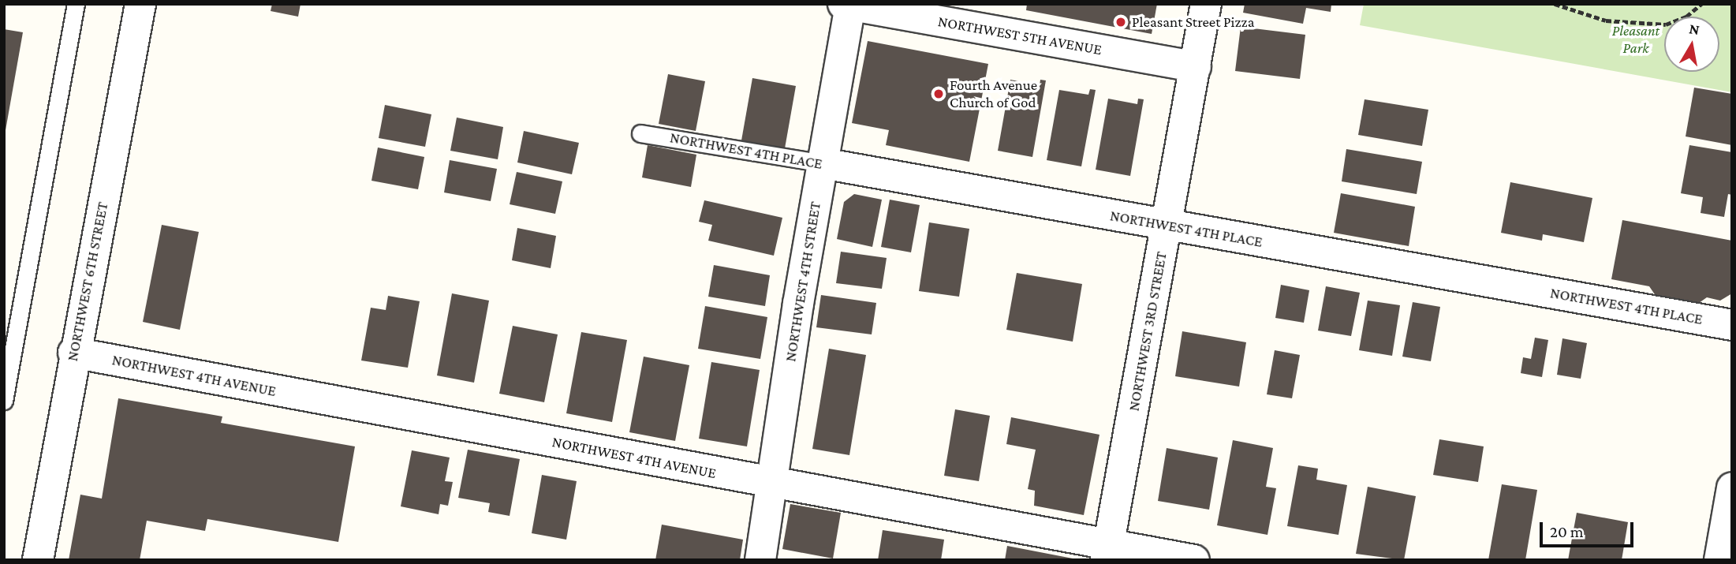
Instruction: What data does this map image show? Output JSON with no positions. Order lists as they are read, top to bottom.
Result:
{
  "streets": {
    "street": [
      "NORTHWEST 5TH AVENUE",
      "NORTHWEST 4TH PLACE",
      "NORTHWEST 6TH STREET",
      "NORTHWEST 4TH STREET",
      "NORTHWEST 3RD STREET",
      "NORTHWEST 4TH AVENUE"
    ]
  },
  "crossings": [
    ["NORTHWEST 5TH AVENUE", "NORTHWEST 4TH STREET"],
    ["NORTHWEST 5TH AVENUE", "NORTHWEST 3RD STREET"],
    ["NORTHWEST 4TH PLACE", "NORTHWEST 4TH STREET"],
    ["NORTHWEST 4TH PLACE", "NORTHWEST 3RD STREET"],
    ["NORTHWEST 6TH STREET", "NORTHWEST 4TH AVENUE"],
    ["NORTHWEST 4TH STREET", "NORTHWEST 4TH AVENUE"],
    ["NORTHWEST 3RD STREET", "NORTHWEST 4TH AVENUE"]
  ],
  "parks": ["Pleasant Park"],
  "places": ["Pleasant Street Pizza", "Fourth Avenue Church of God"],
  "scale_bar": "20 m",
  "north": "top"
}
